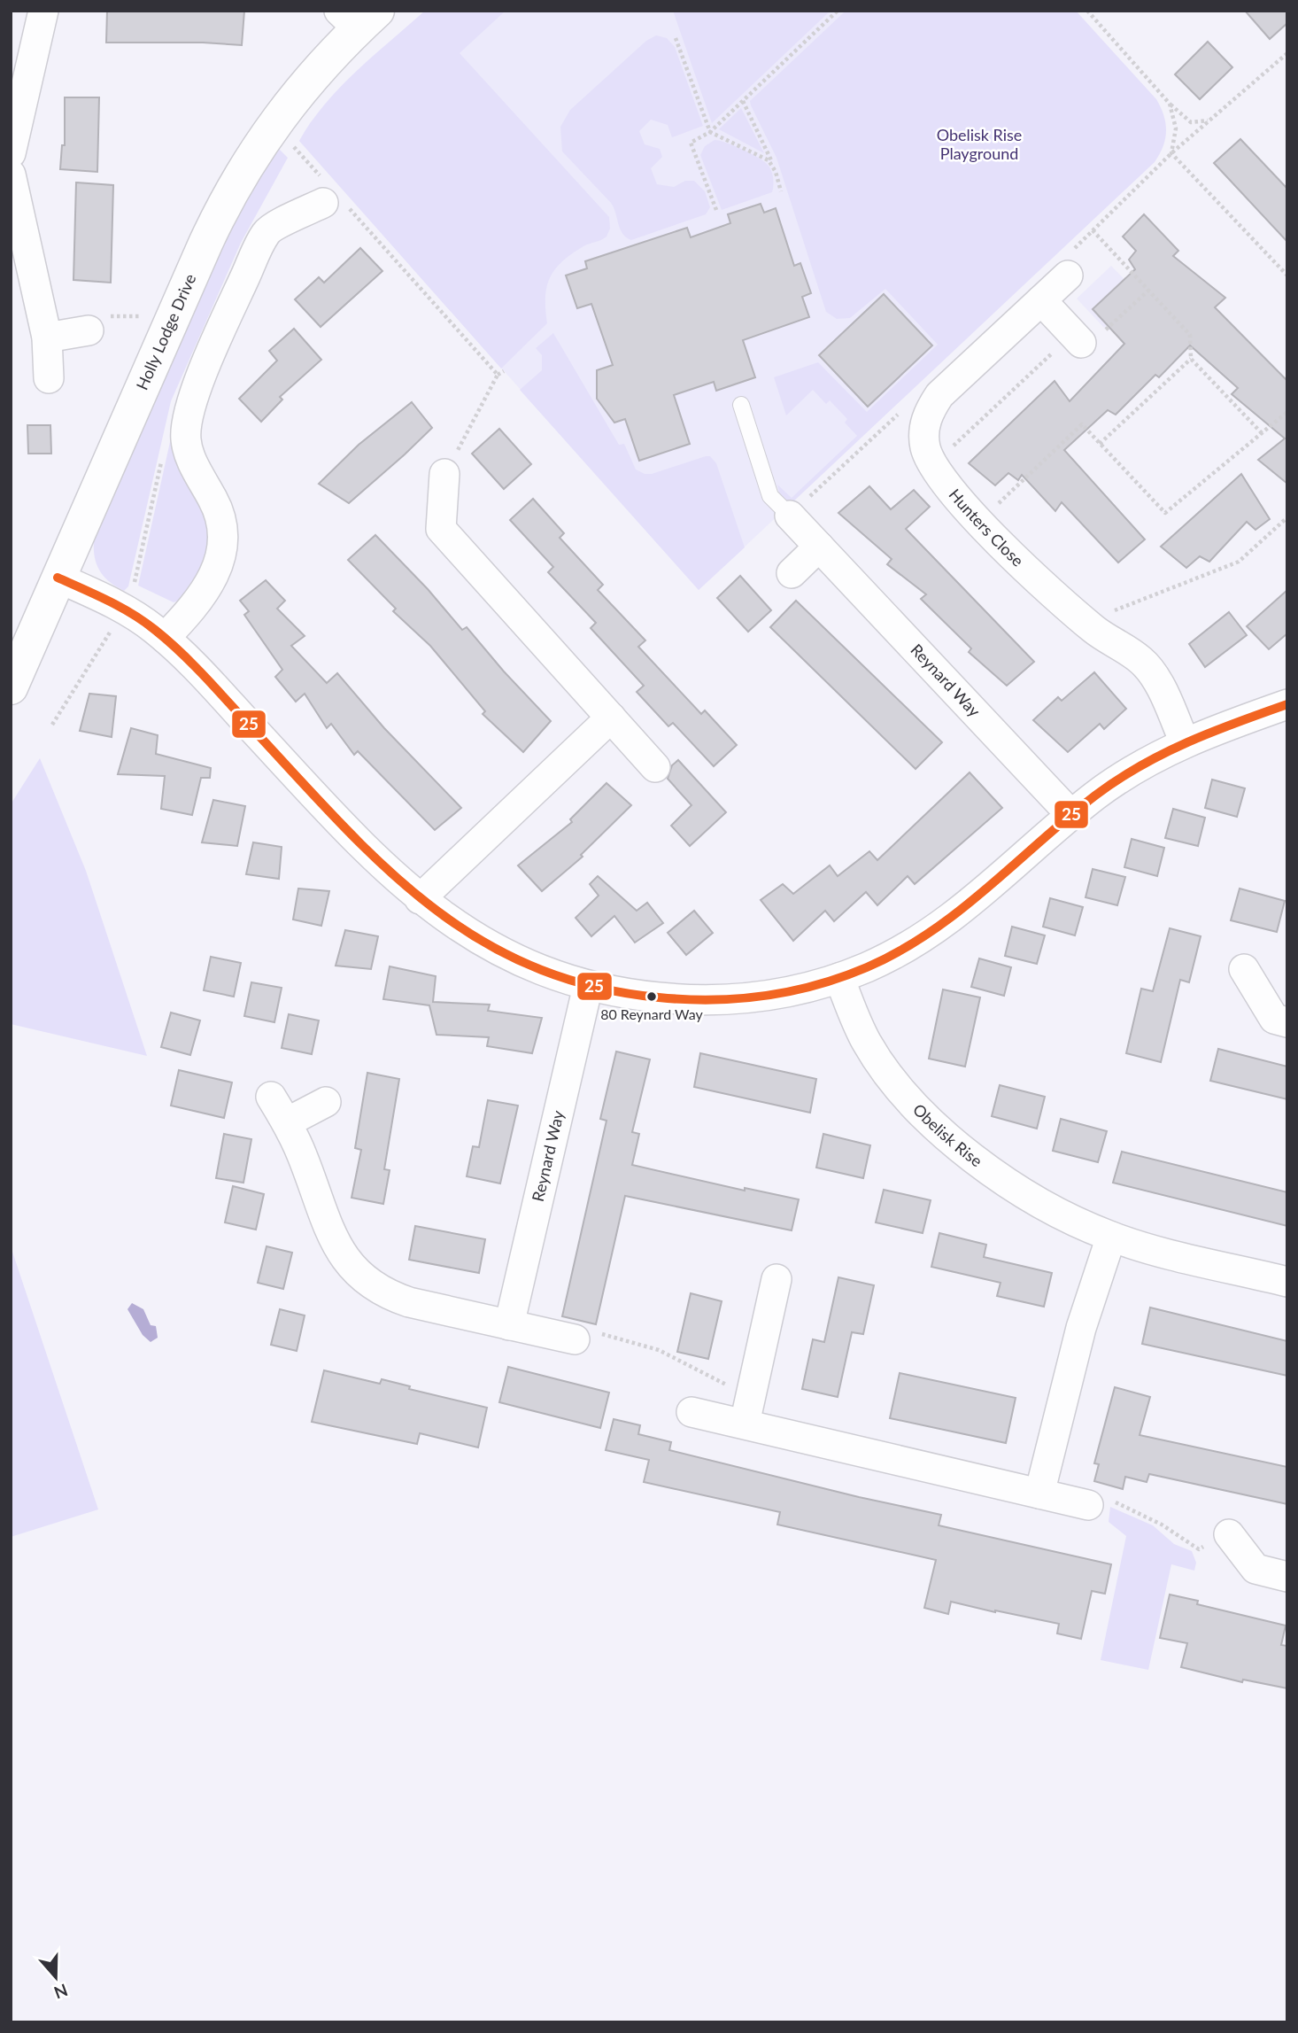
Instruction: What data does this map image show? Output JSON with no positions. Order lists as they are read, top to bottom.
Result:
{
  "streets": {
    "main road": ["Holly Lodge Drive"],
    "street": ["Hunters Close", "Reynard Way", "Obelisk Rise"]
  },
  "parks": ["Obelisk Rise Playground"],
  "places": ["80 Reynard Way"],
  "lines": ["transit line 25"],
  "north": "bottom"
}
